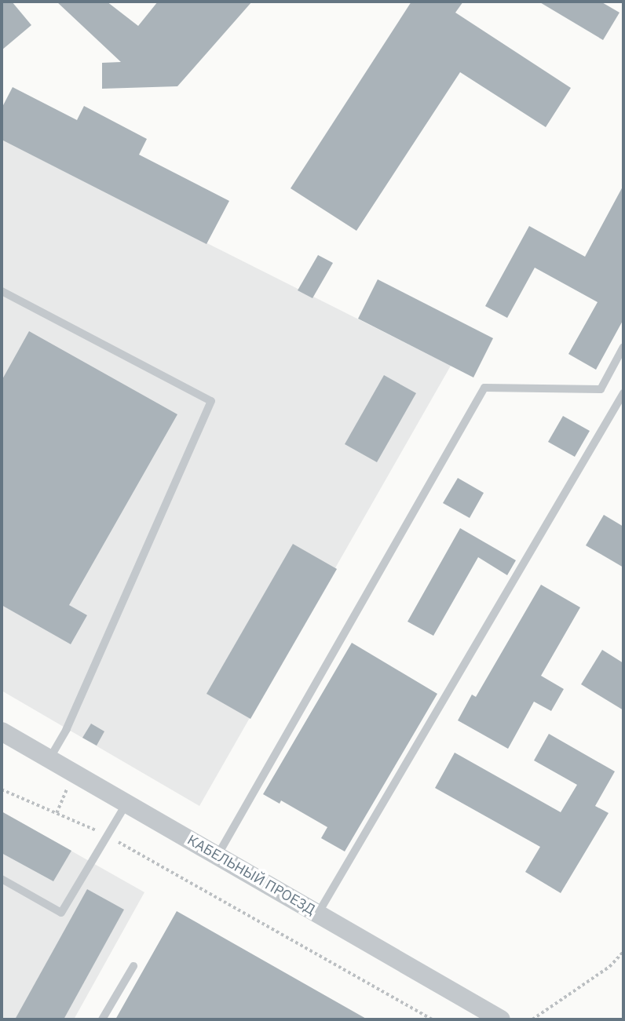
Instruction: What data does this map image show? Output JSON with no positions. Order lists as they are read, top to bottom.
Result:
{
  "streets": {
    "street": ["КАБЕЛЬНЫЙ ПРОЕЗД"]
  }
}
